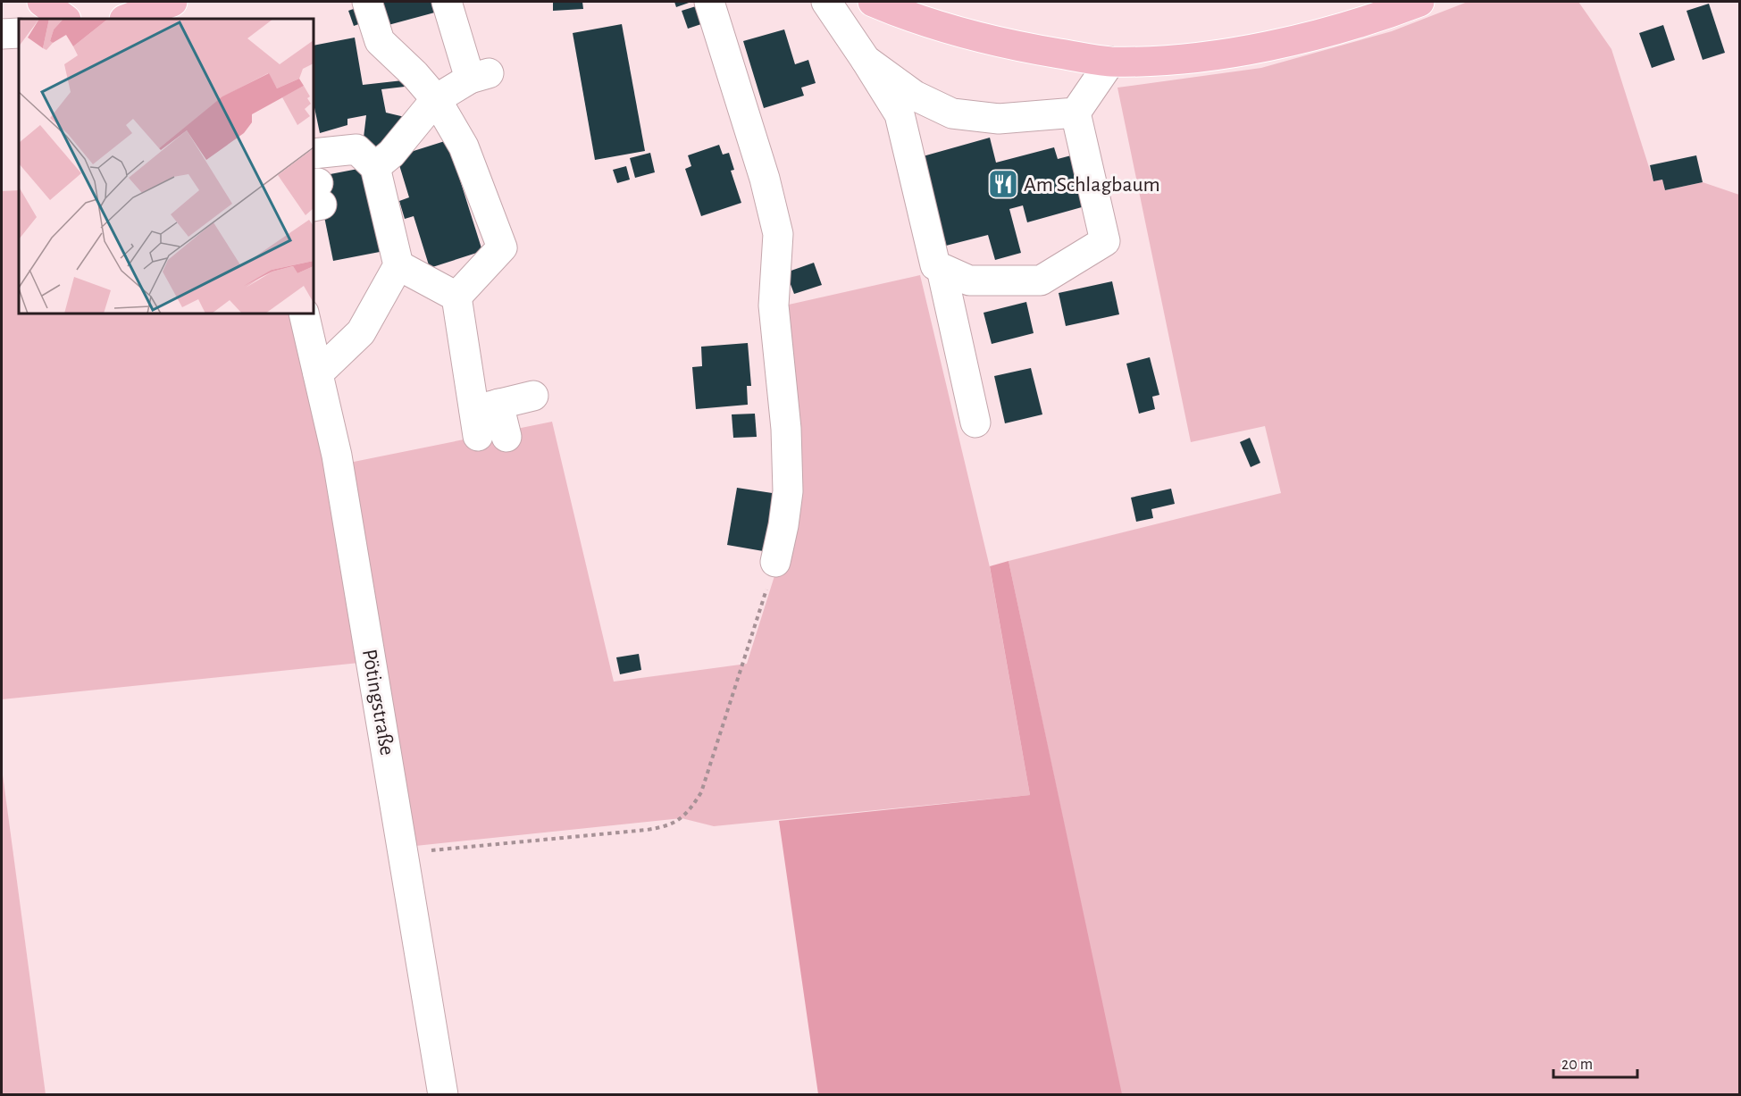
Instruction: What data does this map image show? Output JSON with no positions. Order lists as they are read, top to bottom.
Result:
{
  "streets": {
    "street": ["Pötingstraße"]
  },
  "places": {
    "restaurant": ["Am Schlagbaum"]
  },
  "scale_bar": "20 m"
}
